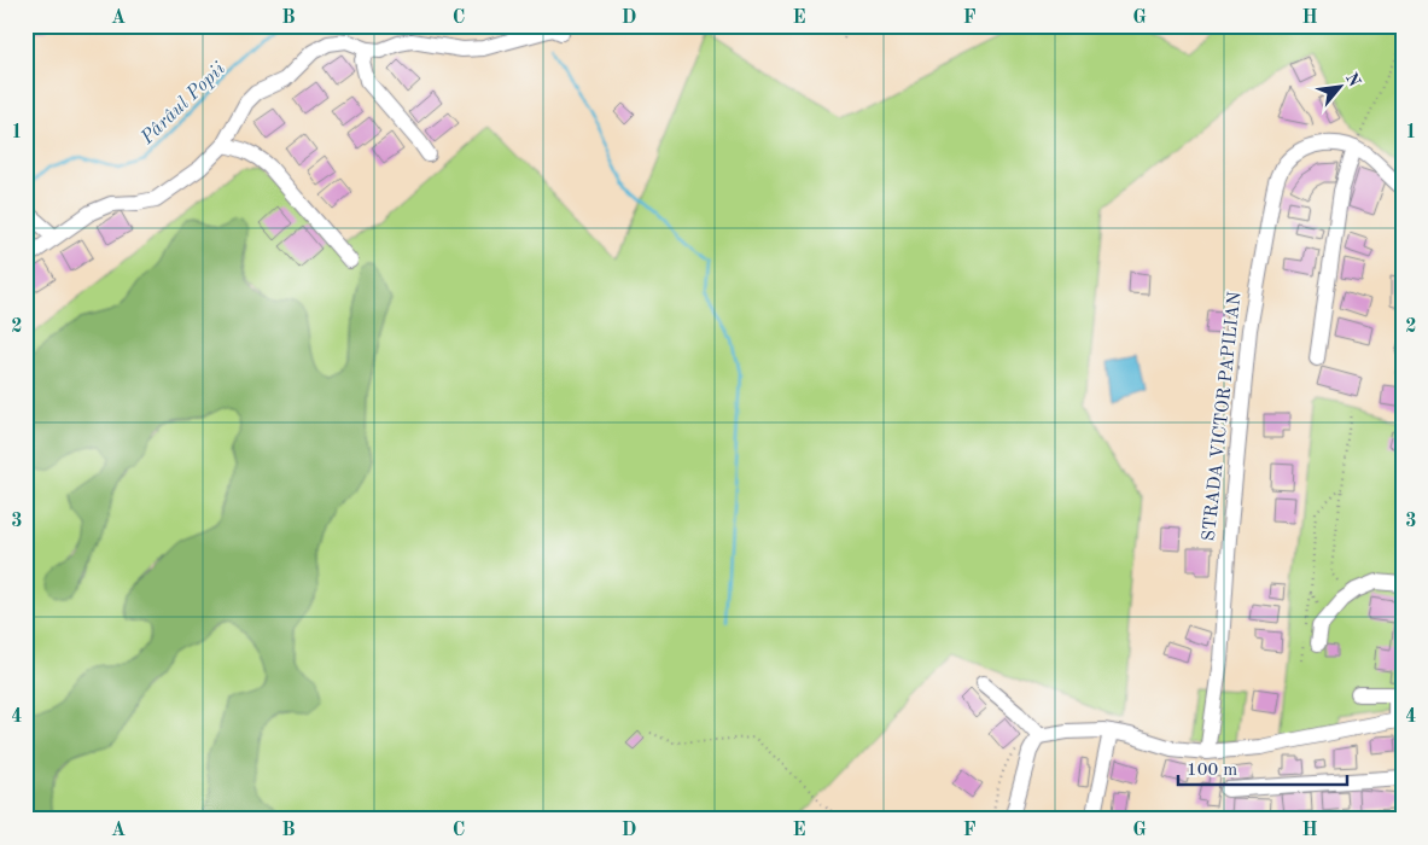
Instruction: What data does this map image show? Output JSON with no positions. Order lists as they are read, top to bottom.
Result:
{
  "streets": {
    "street": ["STRADA VICTOR PAPILIAN"]
  },
  "water": ["Pârâul Popii"],
  "scale_bar": "100 m",
  "north": "top right",
  "grid": {
    "columns": [
      "A",
      "B",
      "C",
      "D",
      "E",
      "F",
      "G",
      "H"
    ],
    "rows": [
      "1",
      "2",
      "3",
      "4"
    ]
  }
}
